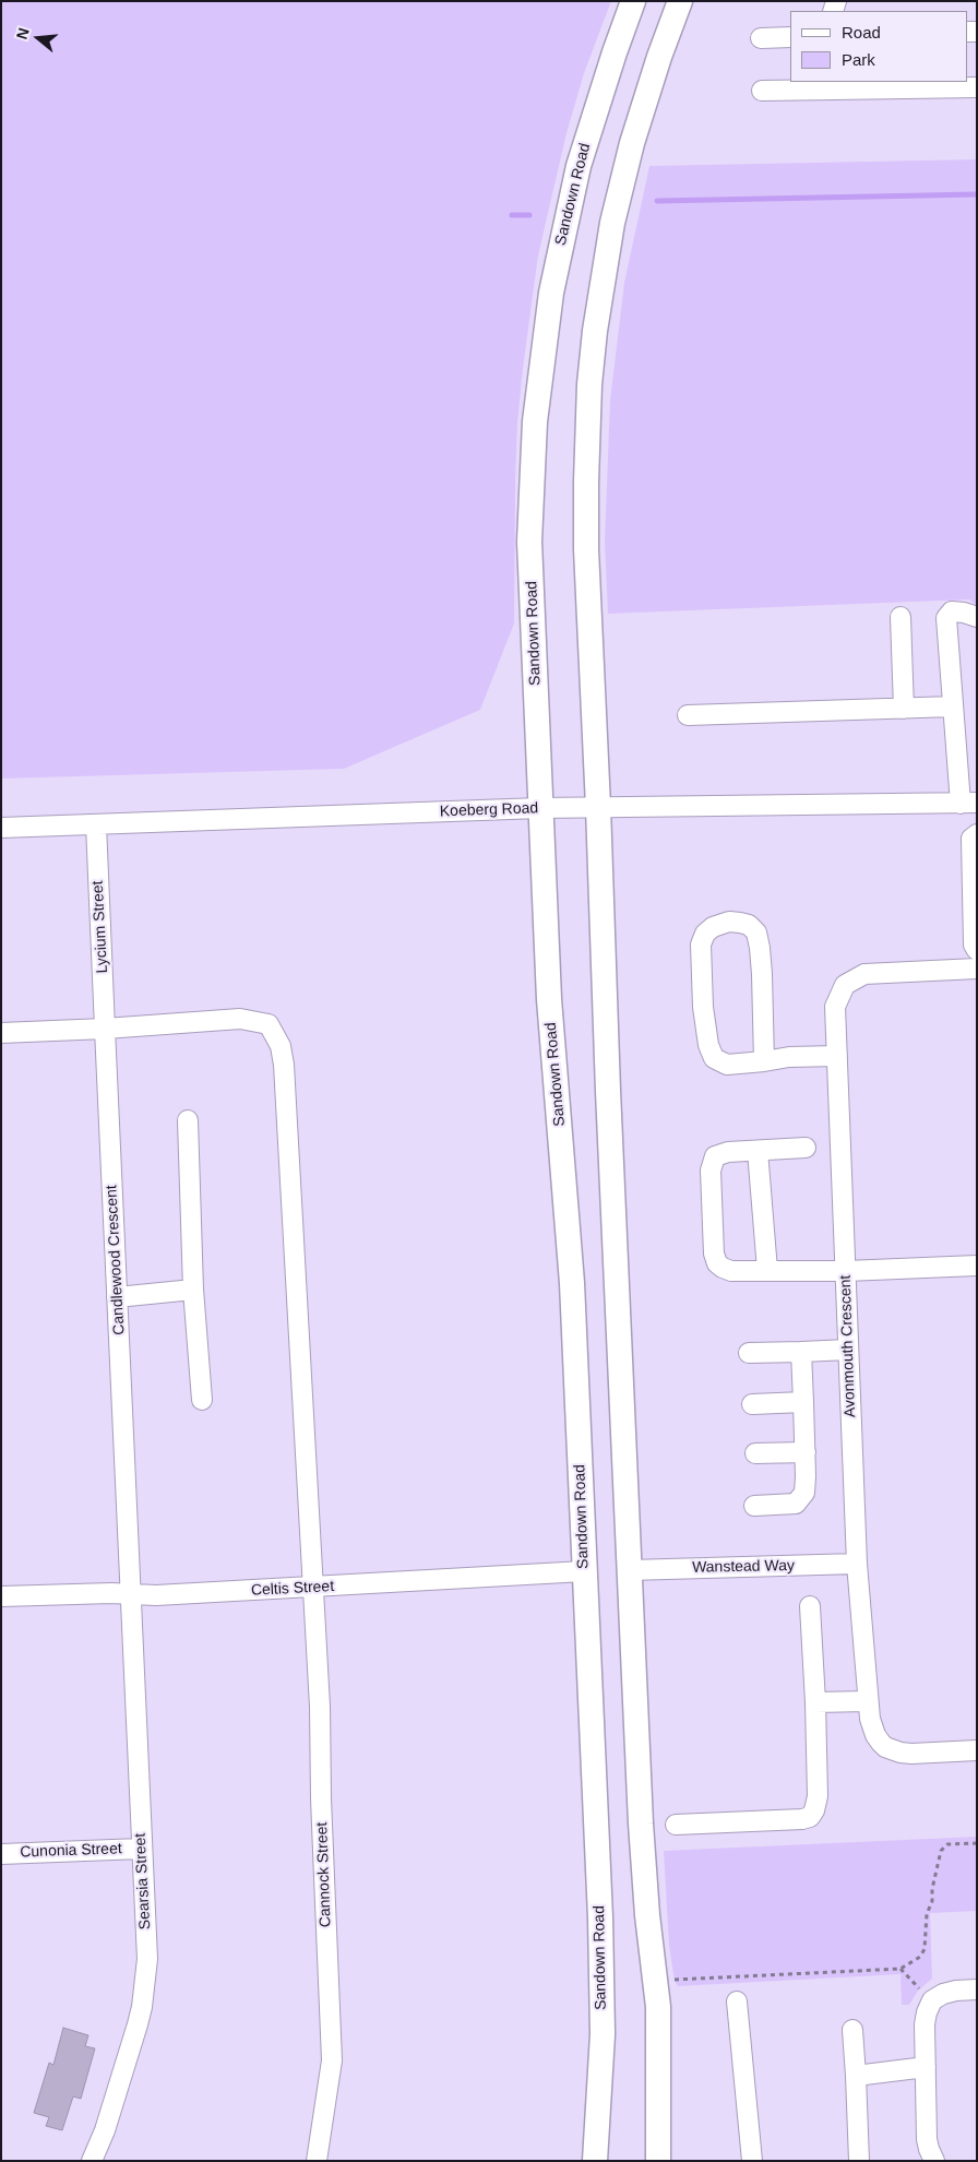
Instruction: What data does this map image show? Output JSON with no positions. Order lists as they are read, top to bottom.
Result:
{
  "streets": {
    "main road": ["Sandown Road"],
    "street": [
      "Koeberg Road",
      "Lycium Street",
      "Candlewood Crescent",
      "Avonmouth Crescent",
      "Wanstead Way",
      "Celtis Street",
      "Cunonia Street",
      "Cannock Street",
      "Searsia Street"
    ]
  },
  "crossings": [
    ["Sandown Road", "Koeberg Road"],
    ["Sandown Road", "Celtis Street"],
    ["Koeberg Road", "Lycium Street"],
    ["Lycium Street", "Candlewood Crescent"],
    ["Lycium Street", "Cannock Street"],
    ["Candlewood Crescent", "Celtis Street"],
    ["Candlewood Crescent", "Cannock Street"],
    ["Candlewood Crescent", "Searsia Street"],
    ["Avonmouth Crescent", "Wanstead Way"],
    ["Celtis Street", "Cannock Street"],
    ["Celtis Street", "Searsia Street"],
    ["Cunonia Street", "Searsia Street"]
  ],
  "legend": ["Road", "Park"],
  "north": "left"
}
